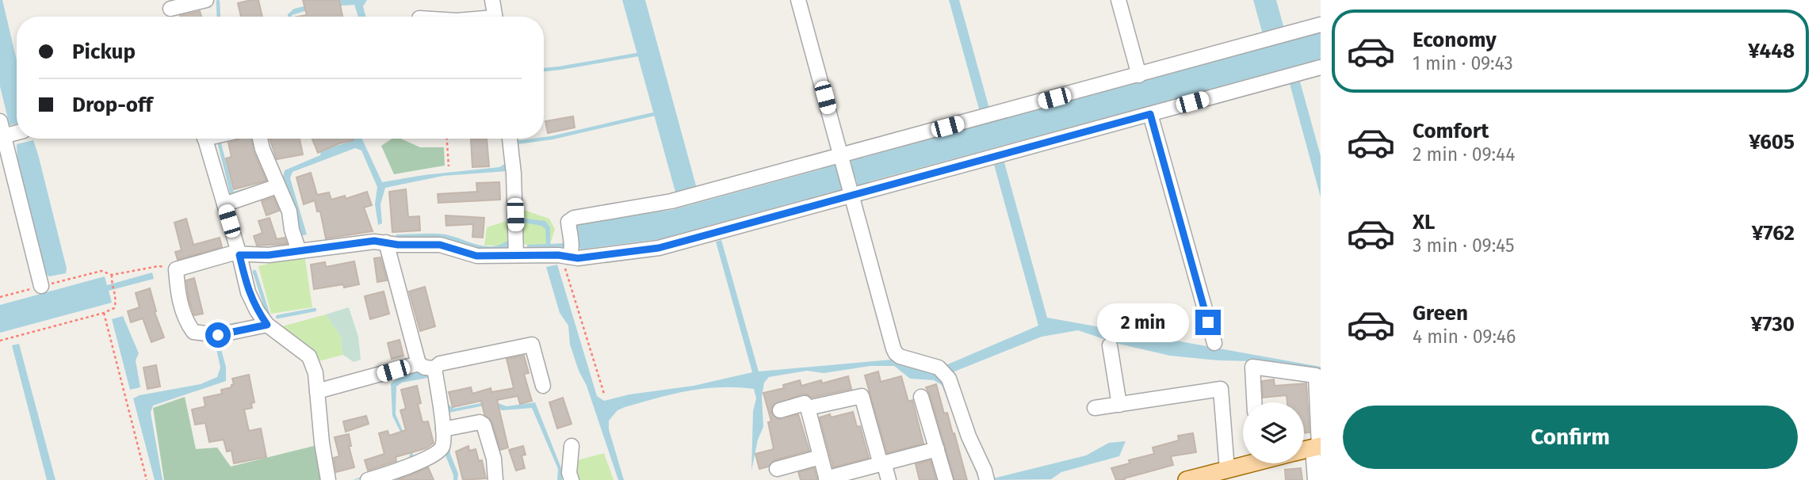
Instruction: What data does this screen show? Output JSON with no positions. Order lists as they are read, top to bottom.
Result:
{
  "page": {
    "list": [
      {
        "name": "Economy",
        "note": "1 min · 09:43",
        "value": "¥448"
      },
      {
        "name": "Comfort",
        "note": "2 min · 09:44",
        "value": "¥605"
      },
      {
        "name": "XL",
        "note": "3 min · 09:45",
        "value": "¥762"
      },
      {
        "name": "Green",
        "note": "4 min · 09:46",
        "value": "¥730"
      }
    ],
    "banner": ["Pickup", "Drop-off"],
    "bubble": "2 min",
    "buttons": "Confirm"
  }
}
